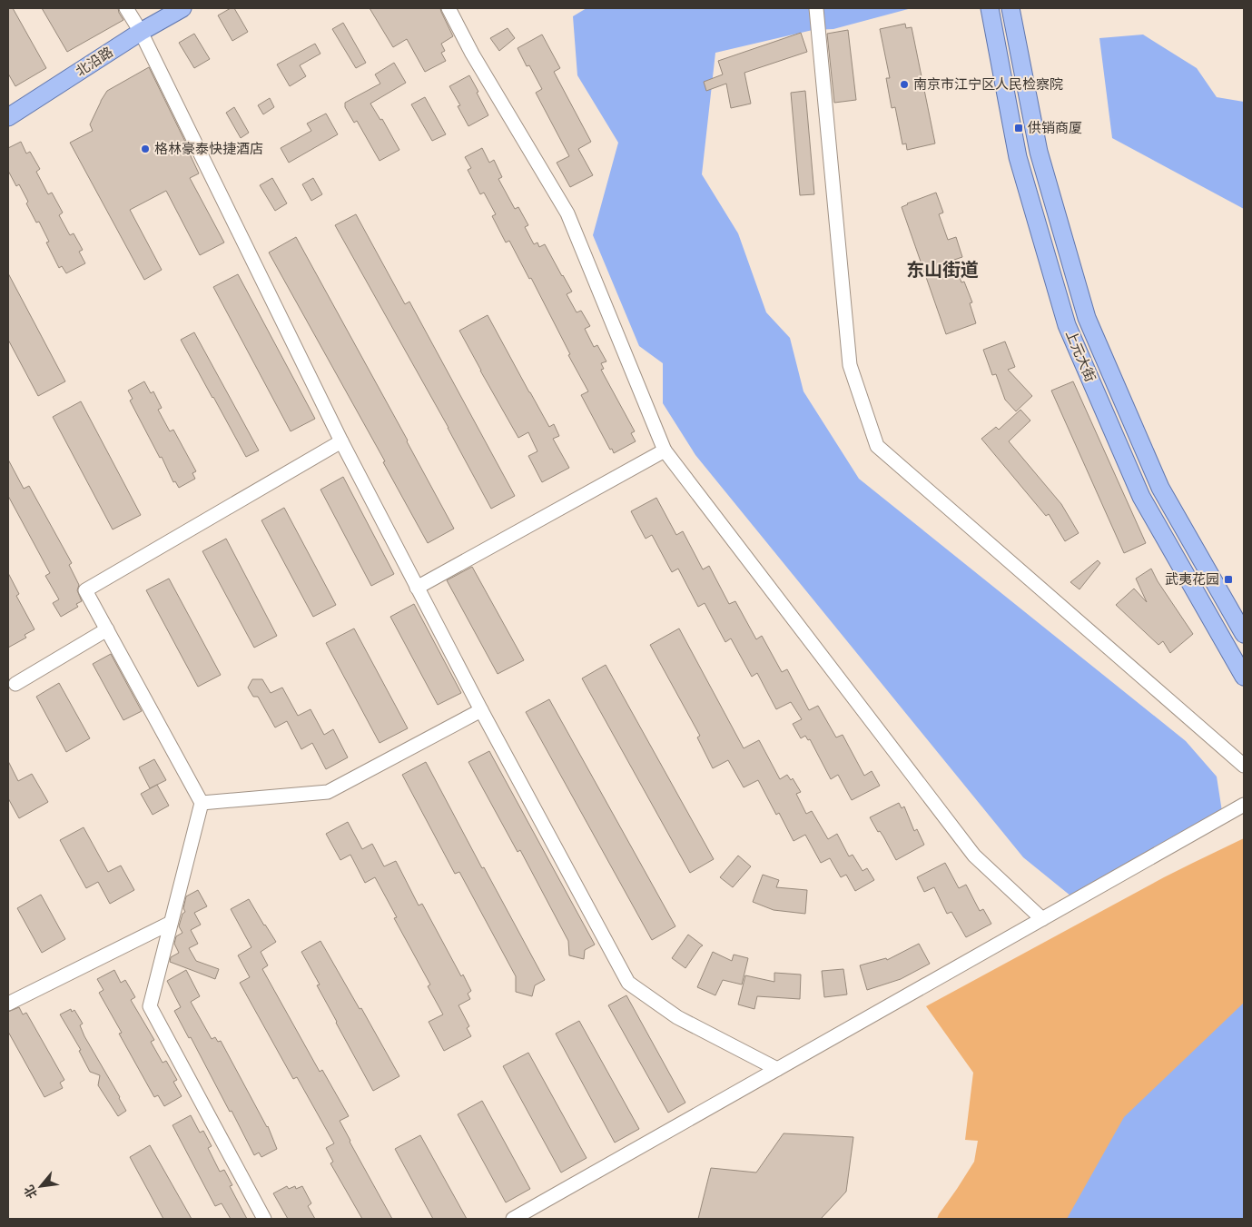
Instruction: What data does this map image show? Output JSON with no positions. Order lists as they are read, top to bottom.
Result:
{
  "streets": {
    "main road": ["北沿路", "上元大街"]
  },
  "districts": ["东山街道"],
  "places": {
    "other": ["南京市江宁区人民检察院", "格林豪泰快捷酒店"],
    "transit": ["供销商厦", "武夷花园"]
  },
  "north": "bottom left"
}
